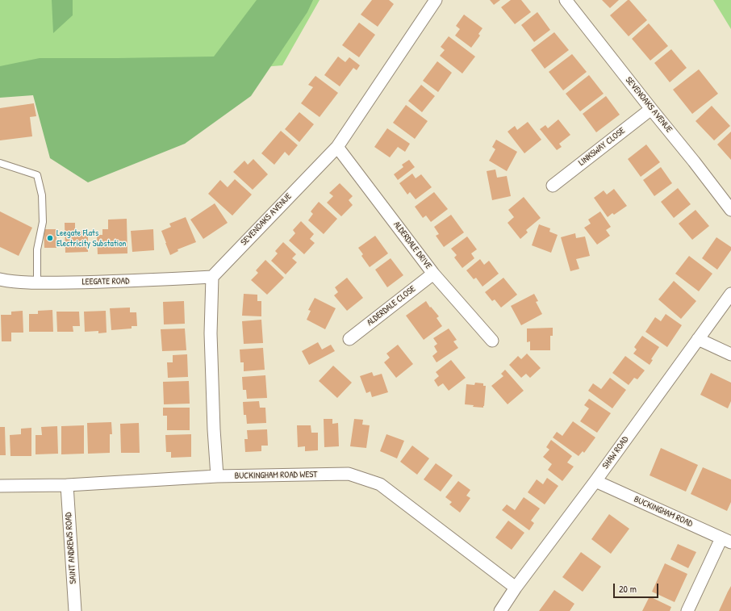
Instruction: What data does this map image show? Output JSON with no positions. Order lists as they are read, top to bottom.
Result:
{
  "streets": {
    "street": [
      "SEVENOAKS AVENUE",
      "LINKSWAY CLOSE",
      "ALDERDALE DRIVE",
      "LEEGATE ROAD",
      "ALDERDALE CLOSE",
      "SHAW ROAD",
      "BUCKINGHAM ROAD WEST",
      "BUCKINGHAM ROAD",
      "SAINT ANDREWS ROAD"
    ]
  },
  "crossings": [
    ["SEVENOAKS AVENUE", "LINKSWAY CLOSE"],
    ["SEVENOAKS AVENUE", "ALDERDALE DRIVE"],
    ["SEVENOAKS AVENUE", "LEEGATE ROAD"],
    ["ALDERDALE DRIVE", "ALDERDALE CLOSE"],
    ["SHAW ROAD", "BUCKINGHAM ROAD WEST"],
    ["SHAW ROAD", "BUCKINGHAM ROAD"],
    ["BUCKINGHAM ROAD WEST", "SAINT ANDREWS ROAD"]
  ],
  "places": ["Leegate Flats Electricity Substation"],
  "scale_bar": "20 m"
}
